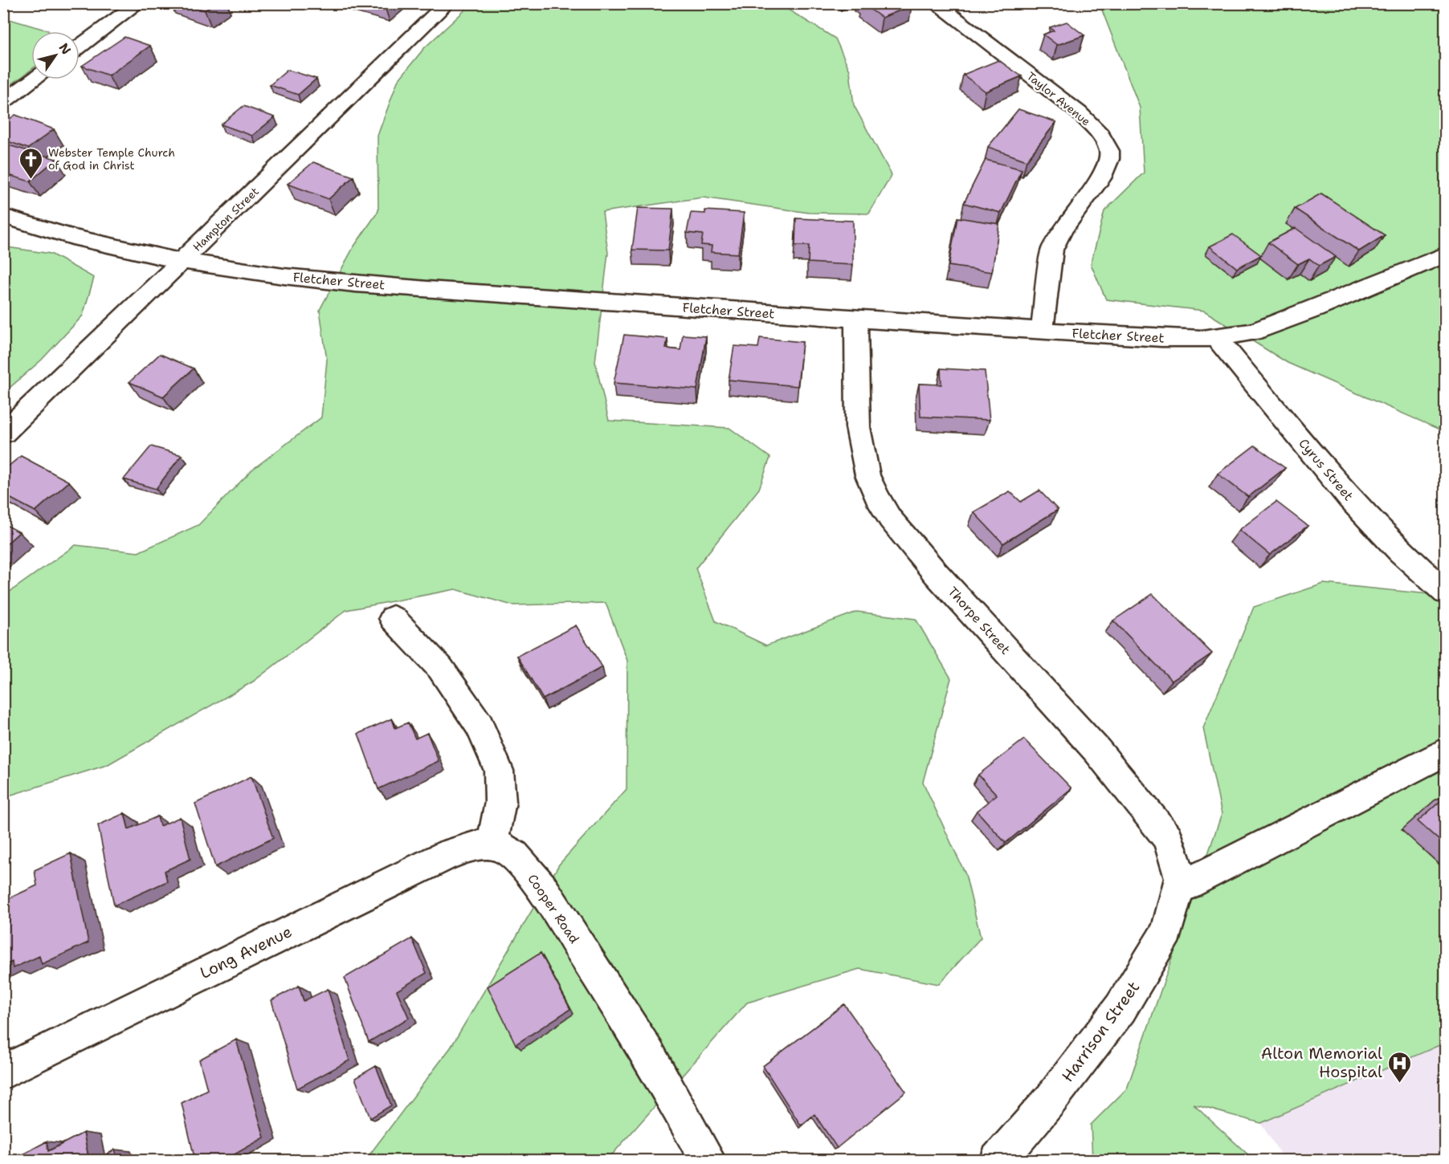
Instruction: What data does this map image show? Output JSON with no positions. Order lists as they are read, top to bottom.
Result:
{
  "streets": {
    "street": [
      "Taylor Avenue",
      "Hampton Street",
      "Fletcher Street",
      "Cyrus Street",
      "Thorpe Street",
      "Cooper Road",
      "Long Avenue",
      "Harrison Street"
    ]
  },
  "crossings": [
    ["Taylor Avenue", "Fletcher Street"],
    ["Hampton Street", "Fletcher Street"],
    ["Fletcher Street", "Cyrus Street"],
    ["Fletcher Street", "Thorpe Street"],
    ["Thorpe Street", "Harrison Street"],
    ["Cooper Road", "Long Avenue"]
  ],
  "places": {
    "church": ["Webster Temple Church of God in Christ"],
    "hospital": ["Alton Memorial Hospital"]
  },
  "north": "top right"
}
